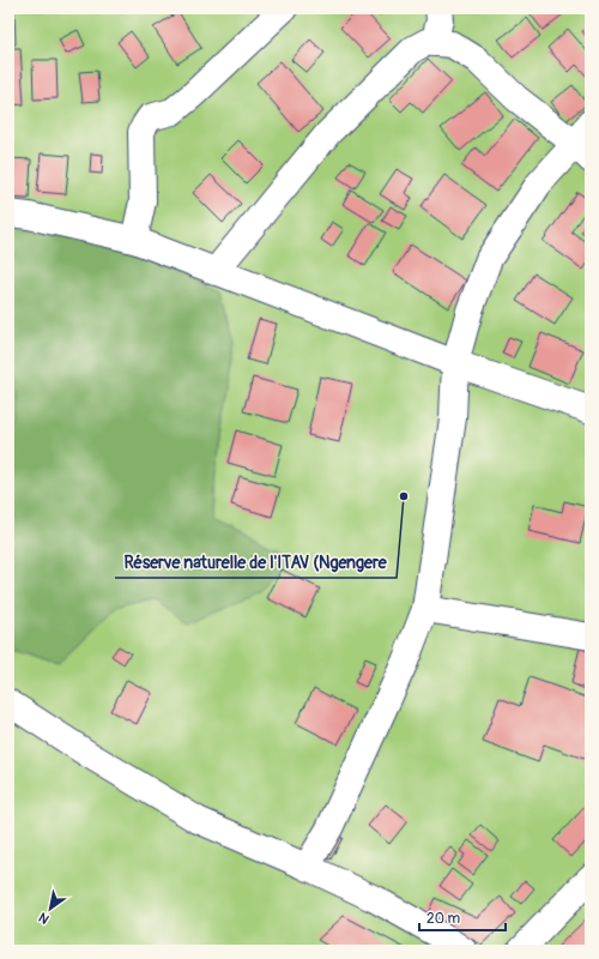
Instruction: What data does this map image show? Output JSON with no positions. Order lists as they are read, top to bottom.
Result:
{
  "places": ["Réserve naturelle de l'ITAV (Ngengere"],
  "scale_bar": "20 m",
  "north": "bottom left"
}
